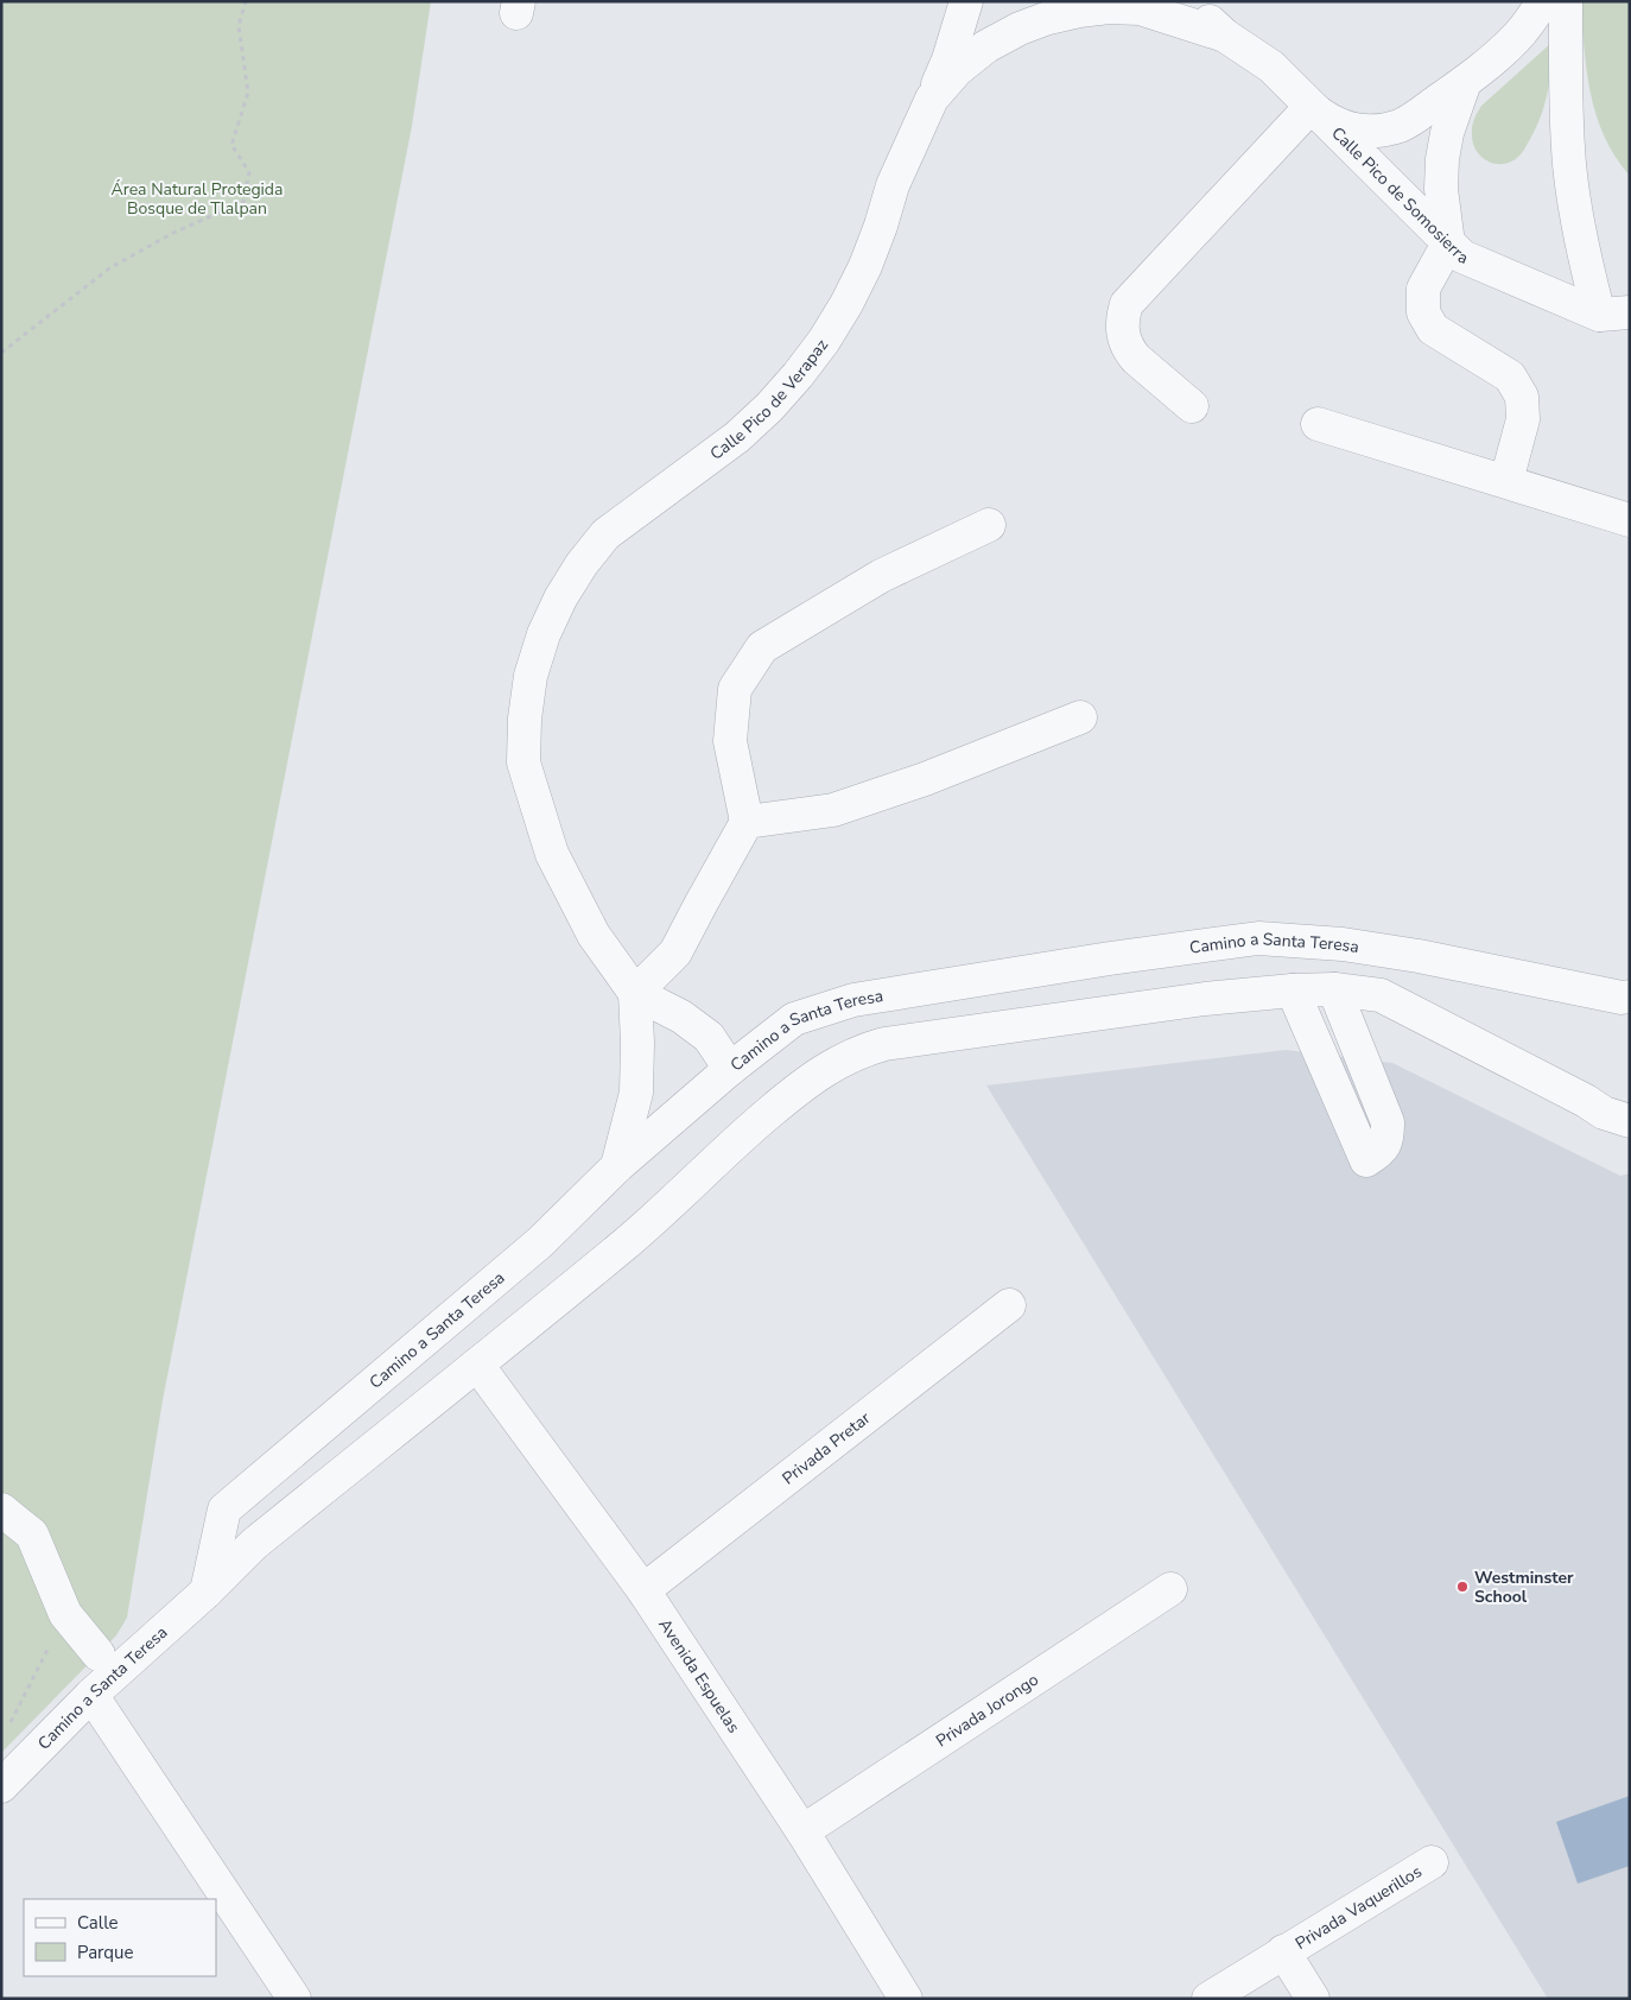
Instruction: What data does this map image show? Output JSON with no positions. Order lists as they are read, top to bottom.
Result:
{
  "streets": {
    "street": [
      "Calle Pico de Somosierra",
      "Calle Pico de Verapaz",
      "Camino a Santa Teresa",
      "Privada Pretar",
      "Avenida Espuelas",
      "Privada Jorongo",
      "Privada Vaquerillos"
    ]
  },
  "crossings": [
    ["Calle Pico de Somosierra", "Calle Pico de Verapaz"],
    ["Calle Pico de Verapaz", "Camino a Santa Teresa"],
    ["Camino a Santa Teresa", "Avenida Espuelas"],
    ["Privada Pretar", "Avenida Espuelas"],
    ["Avenida Espuelas", "Privada Jorongo"]
  ],
  "parks": ["Área Natural Protegida Bosque de Tlalpan"],
  "places": ["Westminster School"],
  "legend": ["Calle", "Parque"]
}
